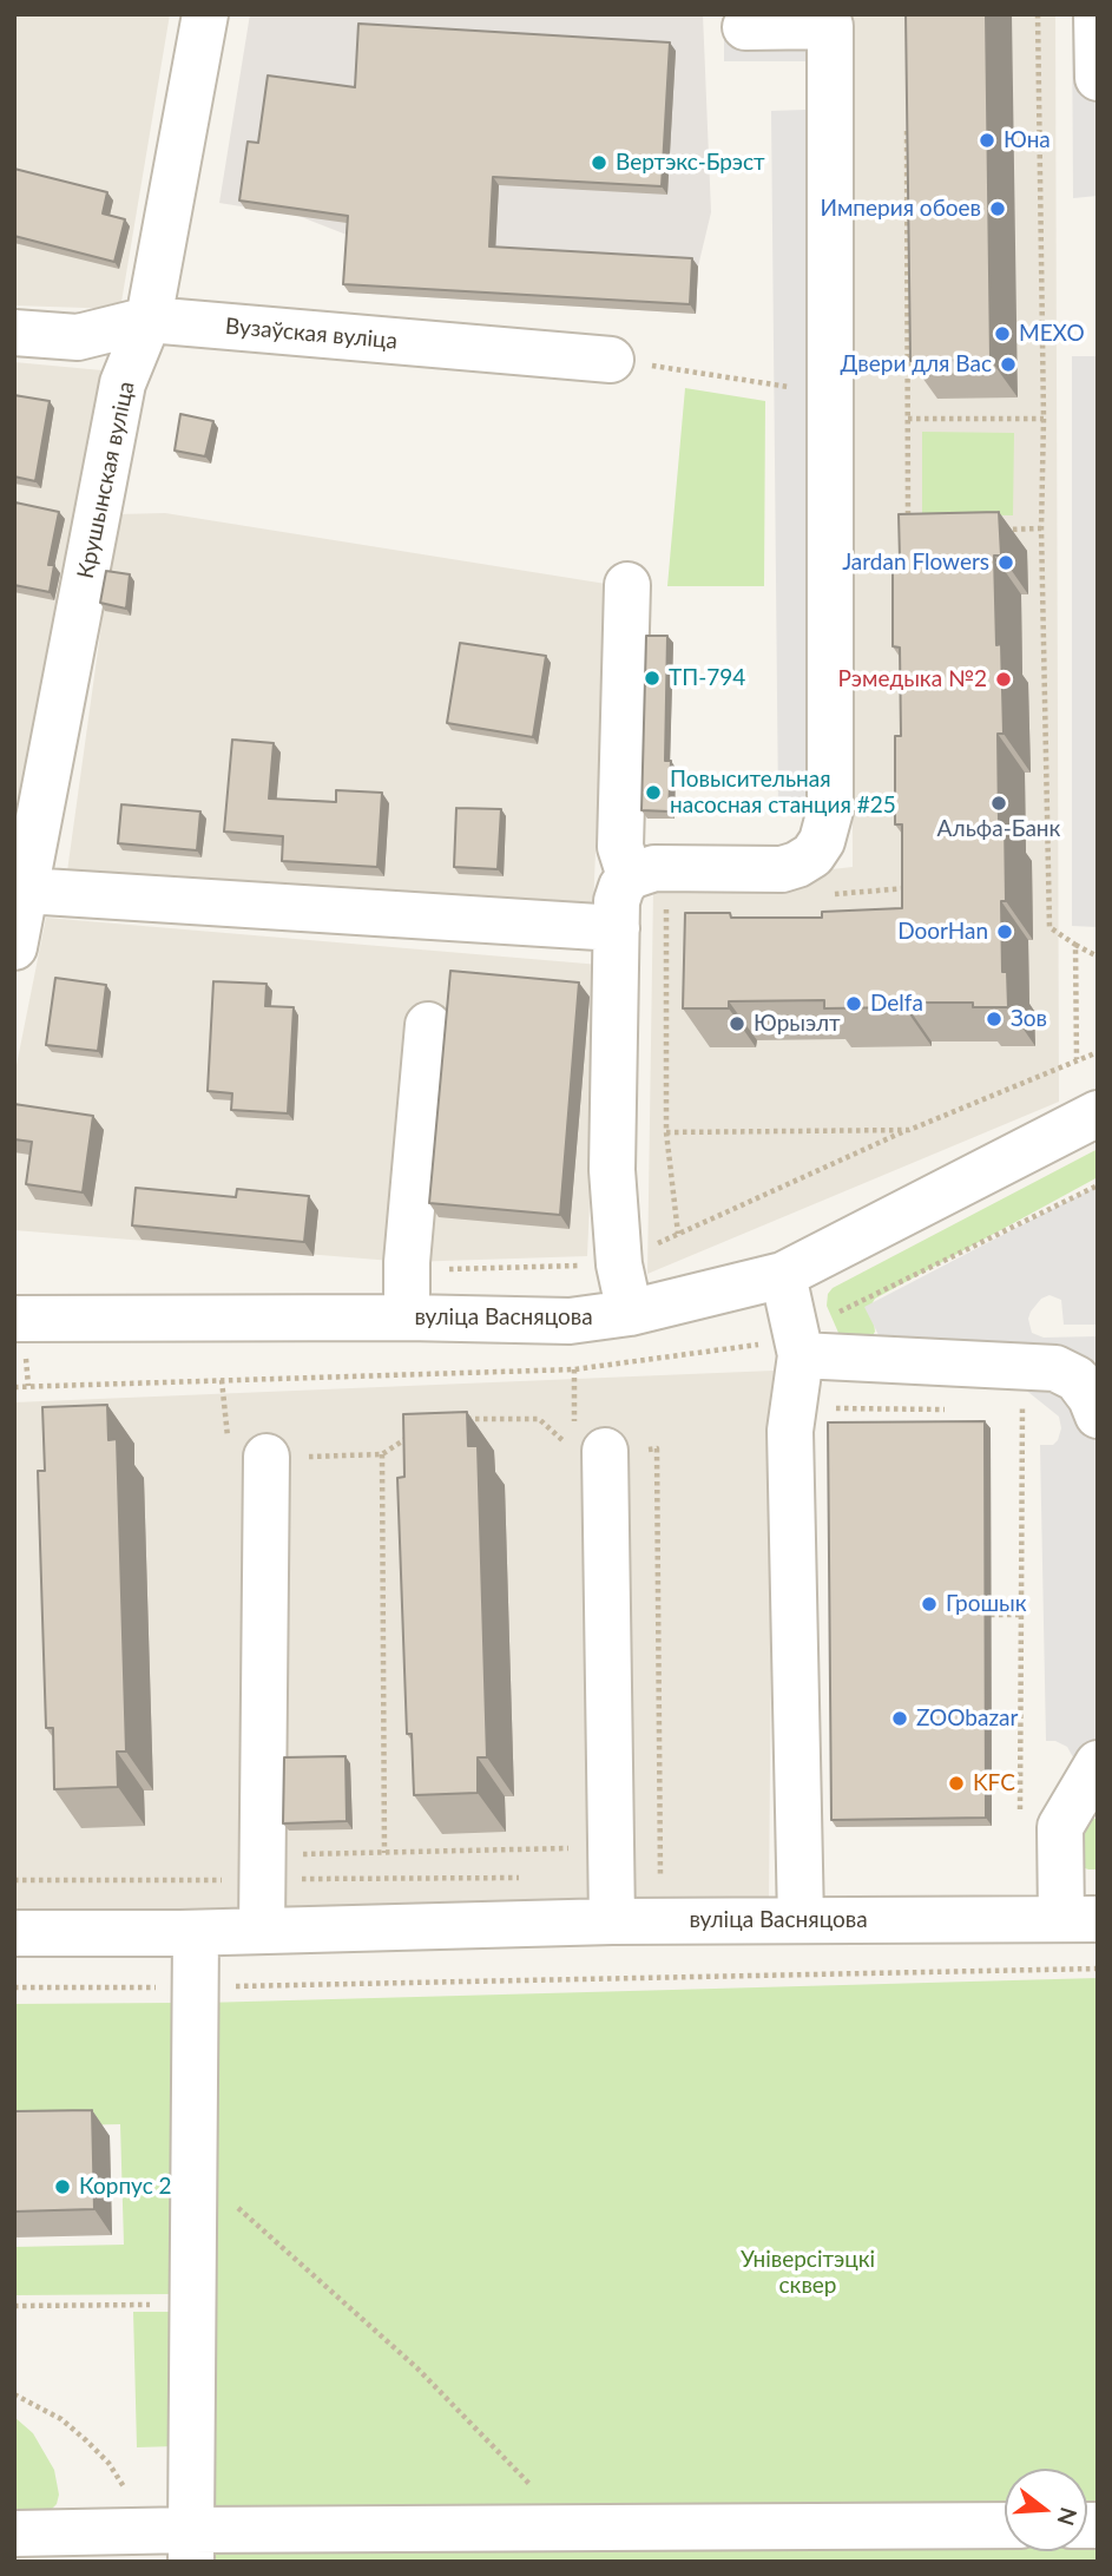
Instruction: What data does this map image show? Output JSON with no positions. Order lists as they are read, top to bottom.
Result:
{
  "streets": {
    "street": ["Вузаўская вуліца", "Крушынская вуліца", "вуліца Васняцова"]
  },
  "crossings": [
    ["Вузаўская вуліца", "Крушынская вуліца"]
  ],
  "parks": ["Універсітэцкі сквер"],
  "places": [
    "Юна",
    "Вертэкс-Брэст",
    "Империя обоев",
    "MEXO",
    "Двери для Вас",
    "Jardan Flowers",
    "ТП-794",
    "Рэмедыка №2",
    "Повысительная насосная станция #25",
    "Альфа-Банк",
    "DoorHan",
    "Delfa",
    "Зов",
    "Юрыэлт",
    "Грошык",
    "ZOObazar",
    "KFC",
    "Корпус 2"
  ],
  "north": "right"
}
